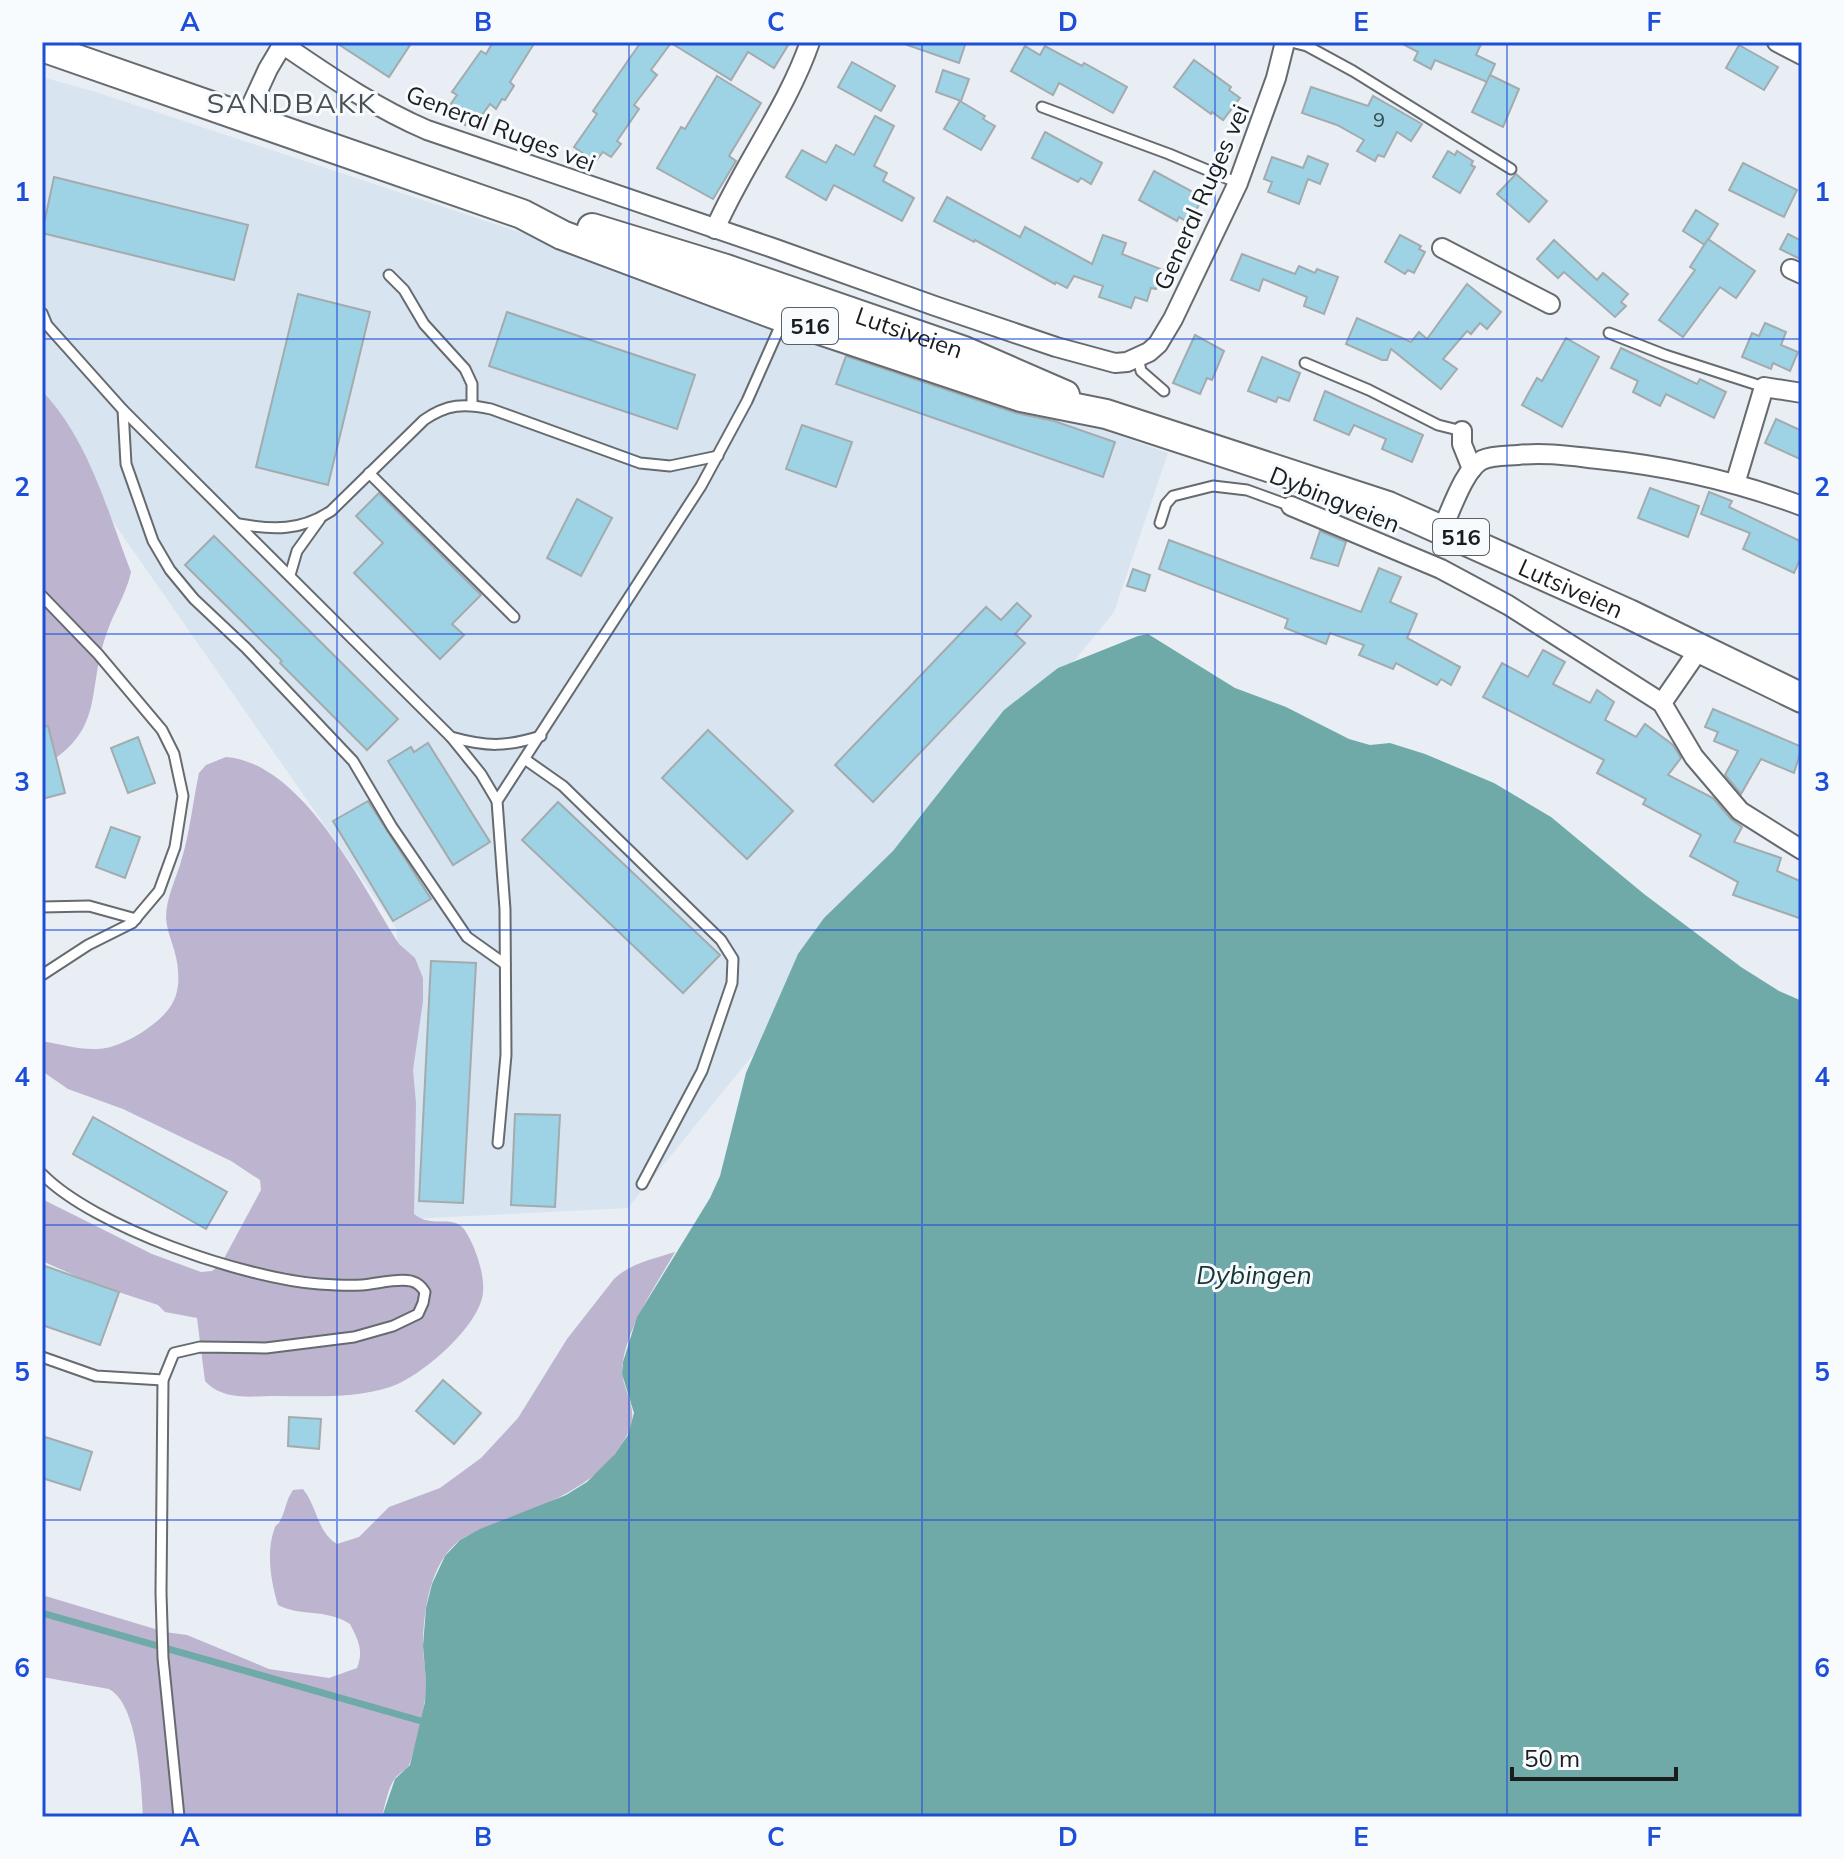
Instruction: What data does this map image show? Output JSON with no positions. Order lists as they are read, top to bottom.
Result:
{
  "streets": {
    "main road": ["516", "Lutsiveien"],
    "street": ["General Ruges vei", "Dybingveien"]
  },
  "districts": ["SANDBAKK"],
  "water": ["Dybingen"],
  "house_numbers": ["9"],
  "scale_bar": "50 m",
  "grid": {
    "columns": [
      "A",
      "B",
      "C",
      "D",
      "E",
      "F"
    ],
    "rows": [
      "1",
      "2",
      "3",
      "4",
      "5",
      "6"
    ]
  }
}
